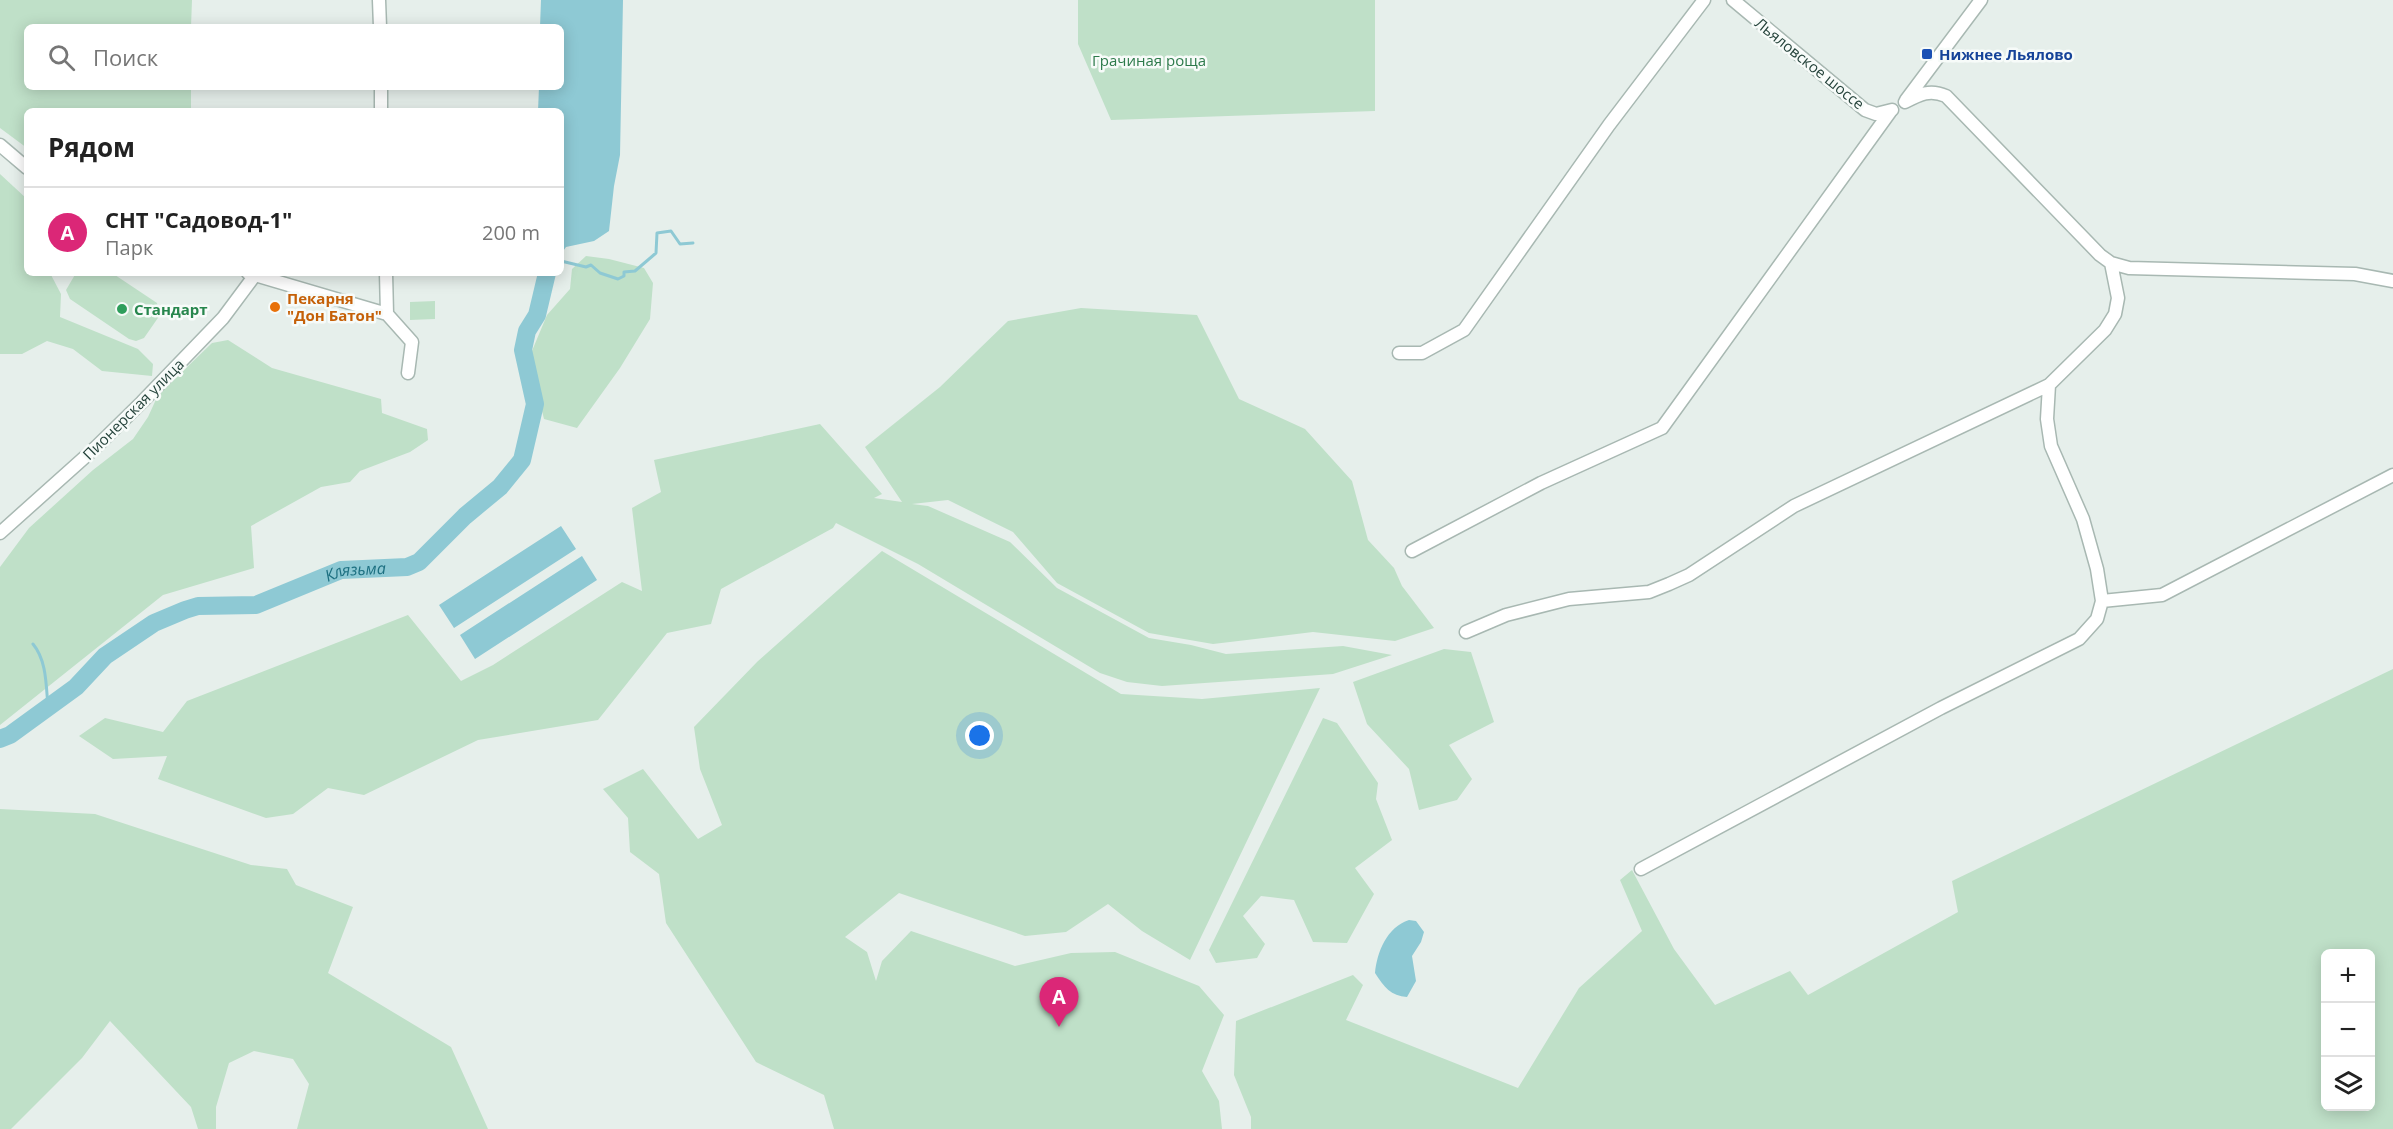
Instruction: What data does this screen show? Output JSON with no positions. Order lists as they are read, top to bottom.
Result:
{
  "streets": {
    "street": ["Льяловское шоссе", "Пионерская улица"]
  },
  "water": ["Клязьма"],
  "parks": ["Грачиная роща"],
  "places": {
    "transit": ["Нижнее Льялово"],
    "other": ["Пекарня \"Дон Батон\"", "Стандарт"]
  },
  "page": {
    "search": "Поиск",
    "heading": "Рядом",
    "list": [
      {
        "mark": "A",
        "name": "СНТ \"Садовод-1\"",
        "note": "Парк",
        "value": "200 m"
      }
    ],
    "map_buttons": ["+", "−"],
    "pins": "A"
  }
}
